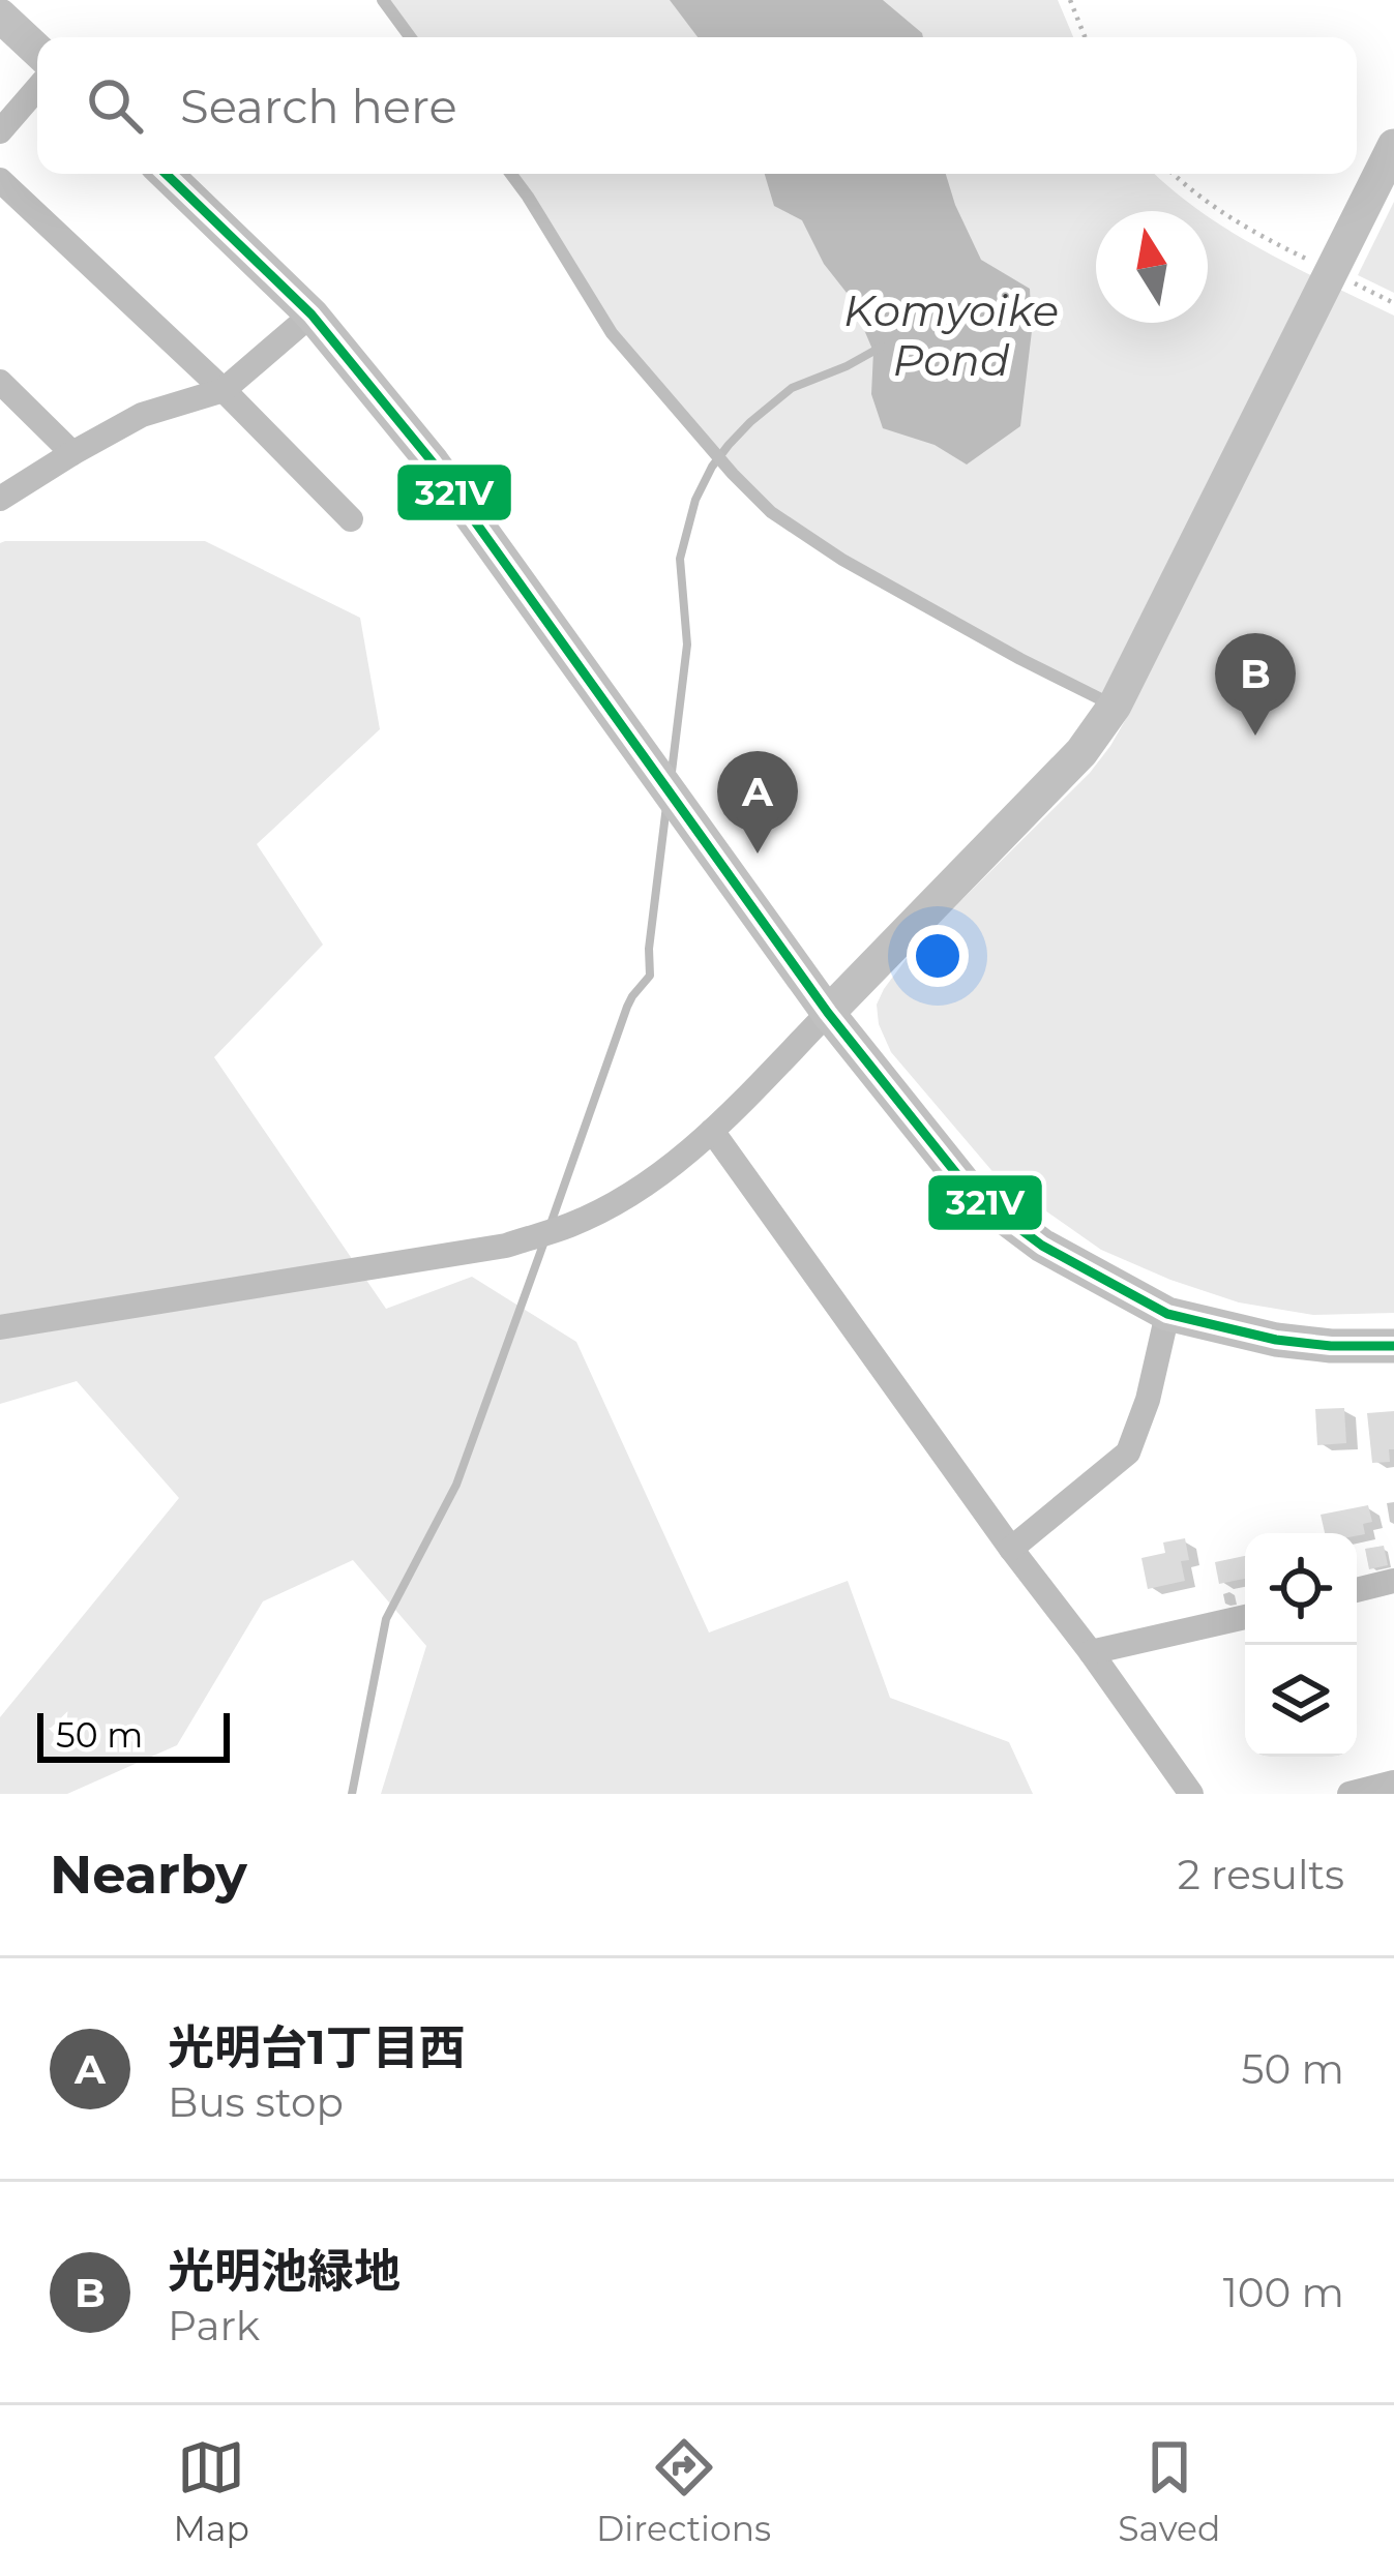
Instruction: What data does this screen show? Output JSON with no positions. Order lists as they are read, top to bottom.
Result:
{
  "water": ["Komyoike Pond"],
  "lines": ["transit line 321V"],
  "scale_bar": "50 m",
  "north": "top",
  "page": {
    "search": "Search here",
    "pins": ["B", "A"],
    "scale": "50 m",
    "heading": ["Nearby", "2 results"],
    "list": [
      {
        "mark": "A",
        "name": "光明台1丁目西",
        "note": "Bus stop",
        "value": "50 m"
      },
      {
        "mark": "B",
        "name": "光明池緑地",
        "note": "Park",
        "value": "100 m"
      }
    ],
    "nav": ["Map", "Directions", "Saved"]
  }
}
